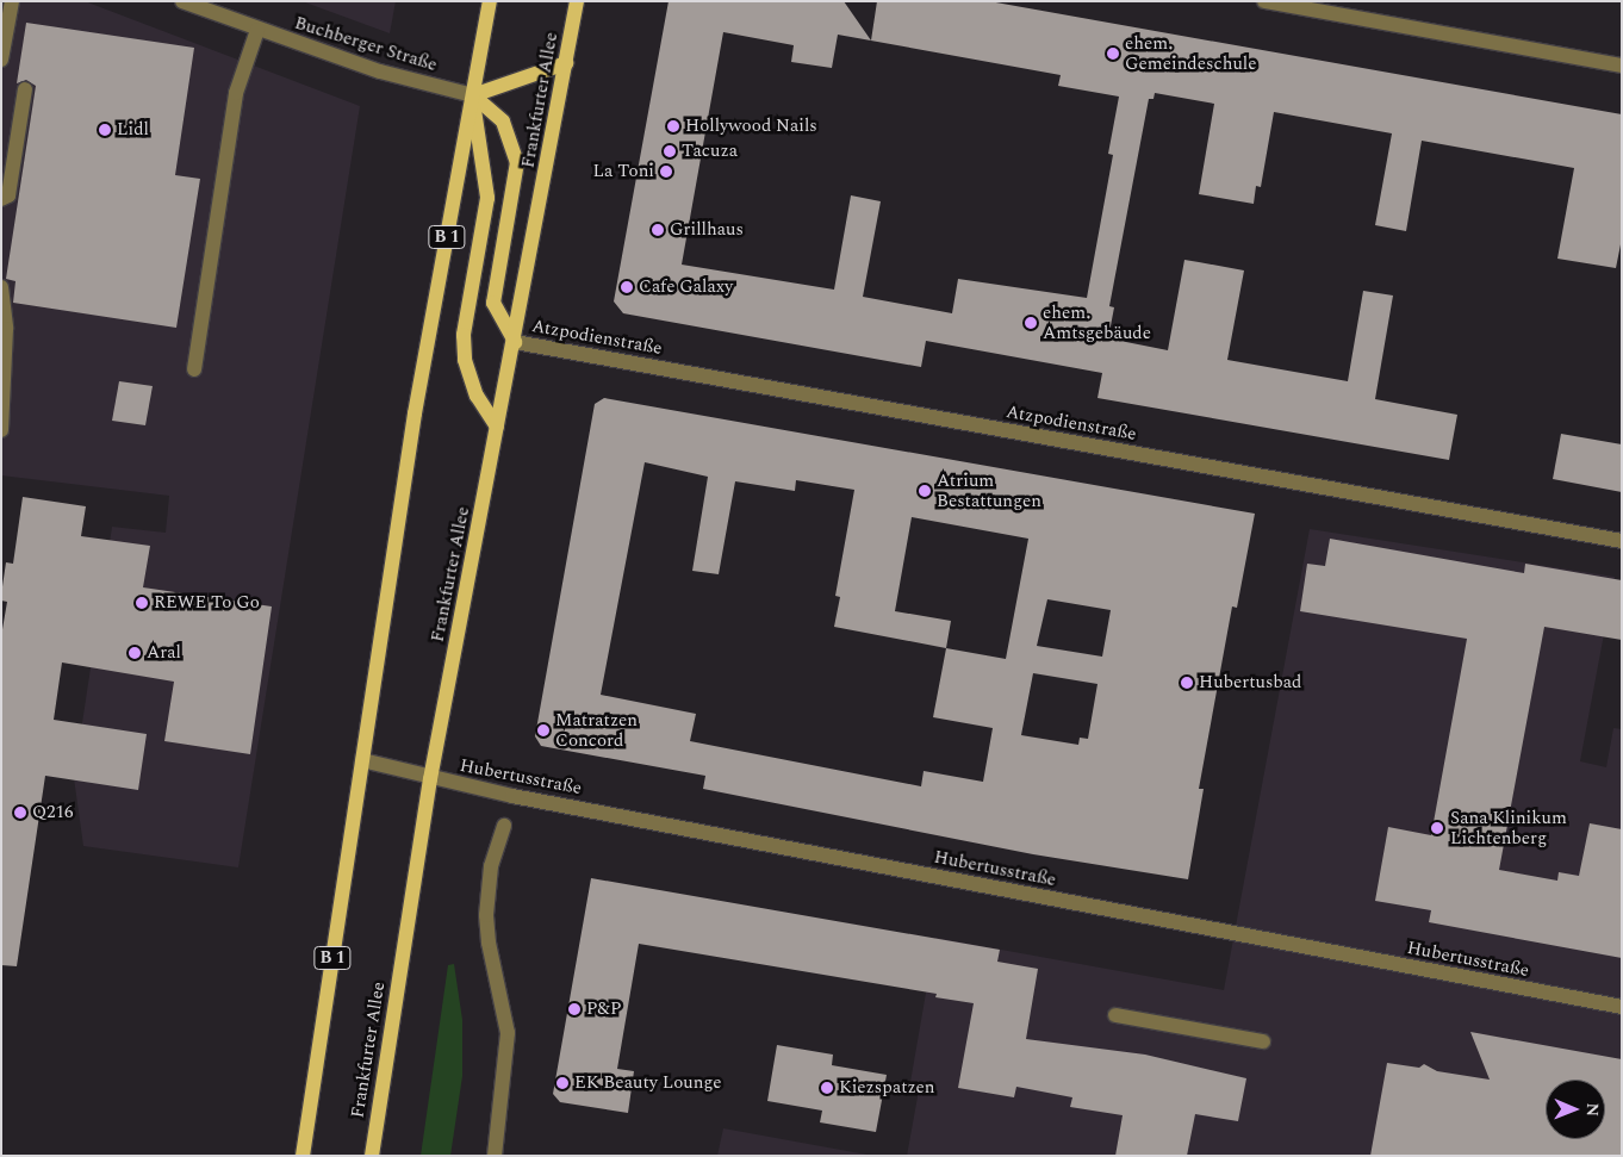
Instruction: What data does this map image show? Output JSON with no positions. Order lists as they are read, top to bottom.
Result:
{
  "streets": {
    "main road": ["Frankfurter Allee", "B 1"],
    "street": ["Buchberger Straße", "Atzpodienstraße", "Hubertusstraße"]
  },
  "crossings": [
    ["Buchberger Straße", "B 1"],
    ["Frankfurter Allee", "Atzpodienstraße"],
    ["Frankfurter Allee", "Hubertusstraße"],
    ["B 1", "Hubertusstraße"]
  ],
  "places": [
    "ehem. Gemeindeschule",
    "Hollywood Nails",
    "Lidl",
    "Tacuza",
    "La Toni",
    "Grillhaus",
    "Cafe Galaxy",
    "ehem. Amtsgebäude",
    "Atrium Bestattungen",
    "REWE To Go",
    "Aral",
    "Hubertusbad",
    "Matratzen Concord",
    "Q216",
    "Sana Klinikum Lichtenberg",
    "P&P",
    "EK Beauty Lounge",
    "Kiezspatzen"
  ],
  "north": "right"
}
